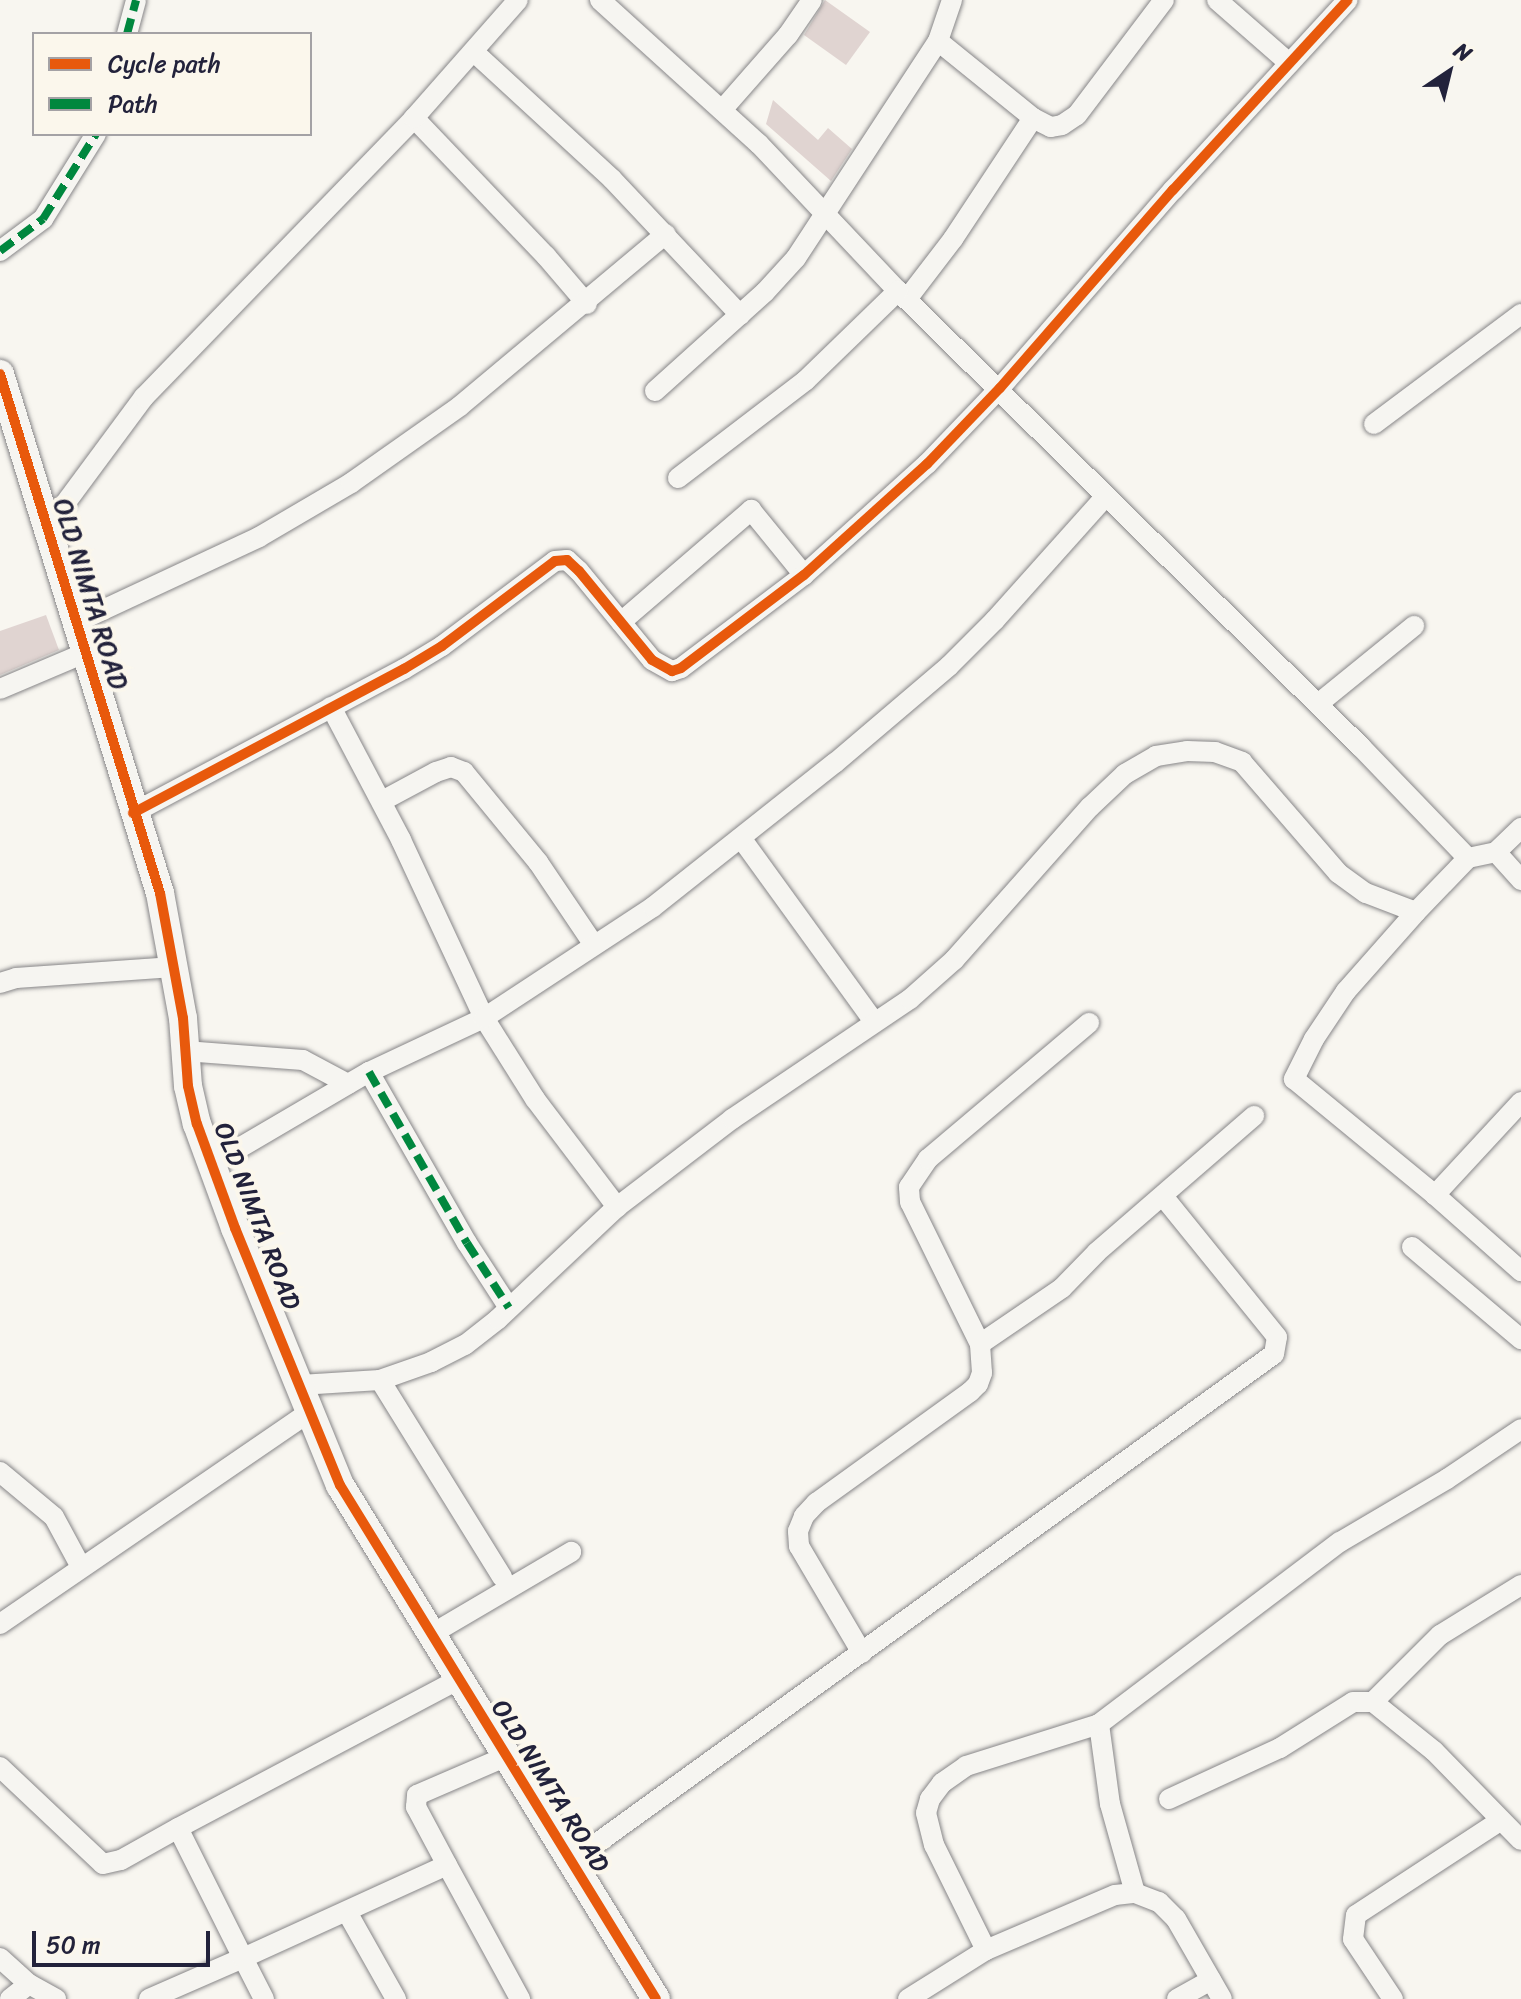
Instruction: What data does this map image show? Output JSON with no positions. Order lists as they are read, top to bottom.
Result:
{
  "streets": {
    "street": ["OLD NIMTA ROAD"]
  },
  "legend": ["Cycle path", "Path"],
  "scale_bar": "50 m",
  "north": "top right"
}
